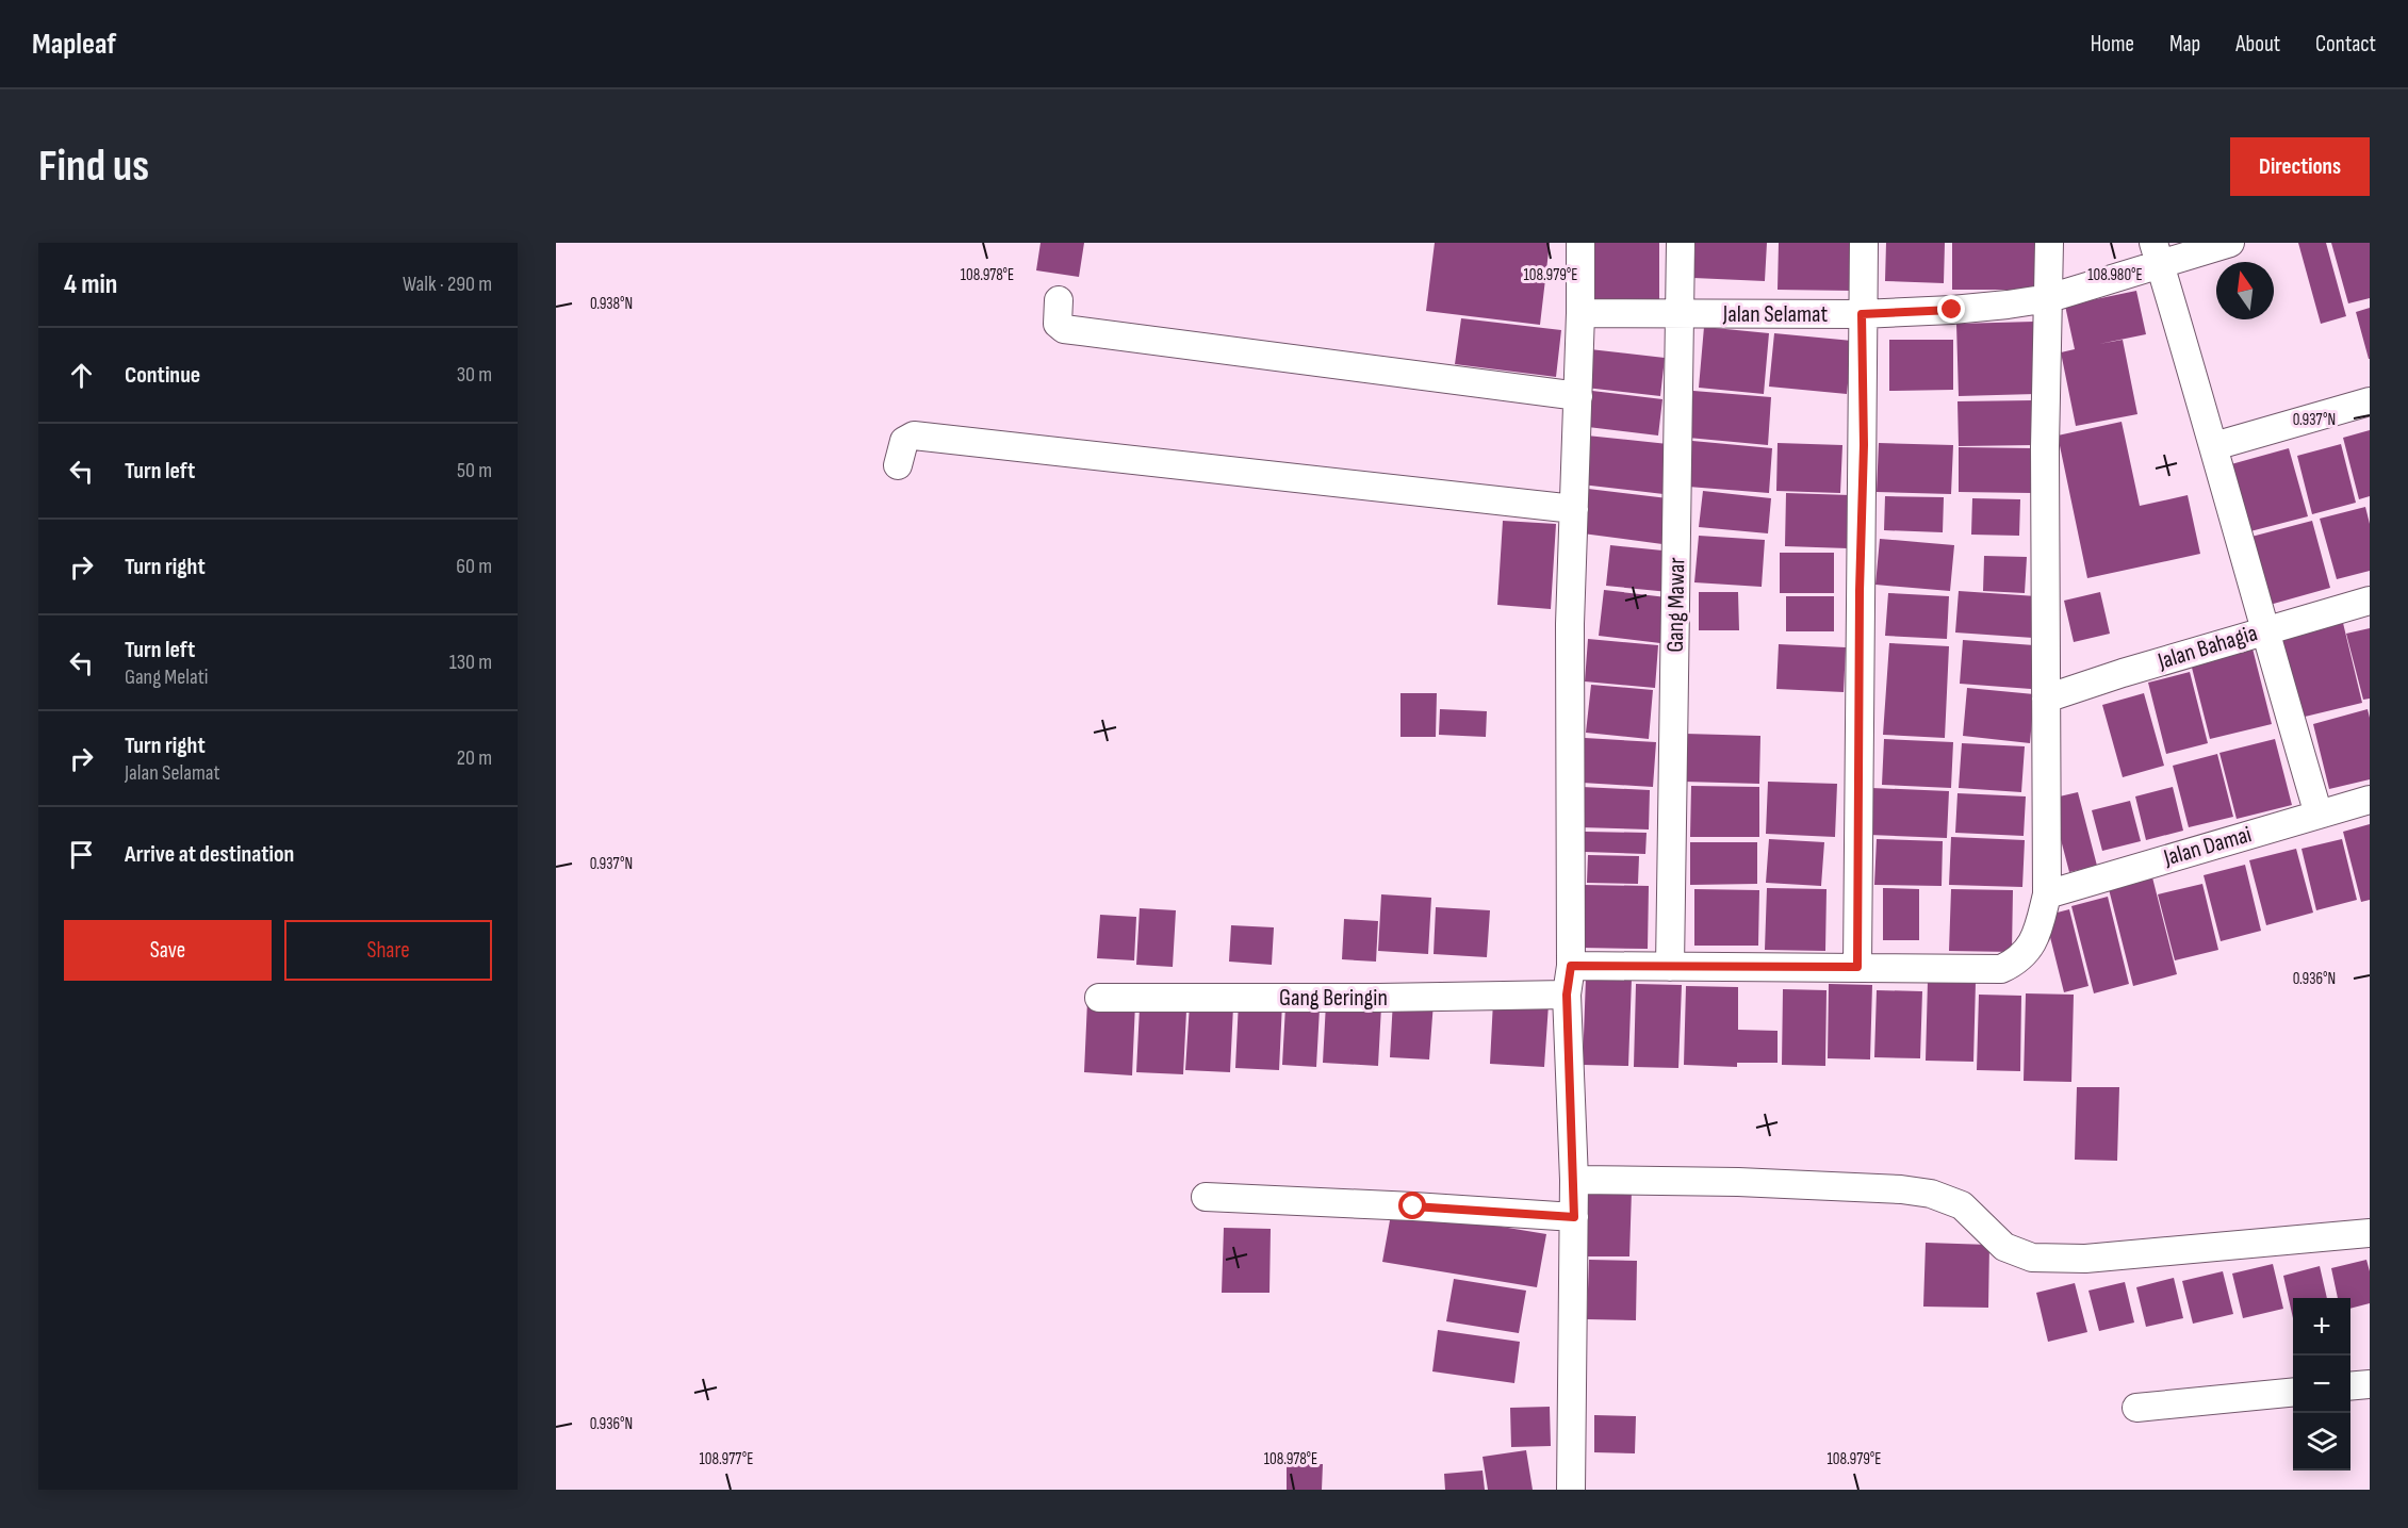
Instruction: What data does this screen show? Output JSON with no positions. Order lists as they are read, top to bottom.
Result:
{
  "streets": {
    "street": [
      "Jalan Selamat",
      "Gang Mawar",
      "Jalan Bahagia",
      "Jalan Damai",
      "Gang Beringin"
    ]
  },
  "crossings": [
    ["Jalan Selamat", "Gang Mawar"]
  ],
  "north": "top",
  "page": {
    "header": "Mapleaf",
    "nav": [
      "Home",
      "Map",
      "About",
      "Contact"
    ],
    "buttons": [
      "Directions",
      ["Save", "Share"]
    ],
    "title": "Find us",
    "heading": ["4 min", "Walk · 290 m"],
    "list": [
      ["Continue", "30 m"],
      ["Turn left", "50 m"],
      ["Turn right", "60 m"],
      ["Turn left", "Gang Melati", "130 m"],
      ["Turn right", "Jalan Selamat", "20 m"],
      "Arrive at destination"
    ],
    "map_buttons": ["+", "−"]
  },
  "coordinates": [
    "108.978°E",
    "108.979°E",
    "108.980°E",
    "0.938°N",
    "0.937°N",
    "0.936°N",
    "108.977°E"
  ]
}
